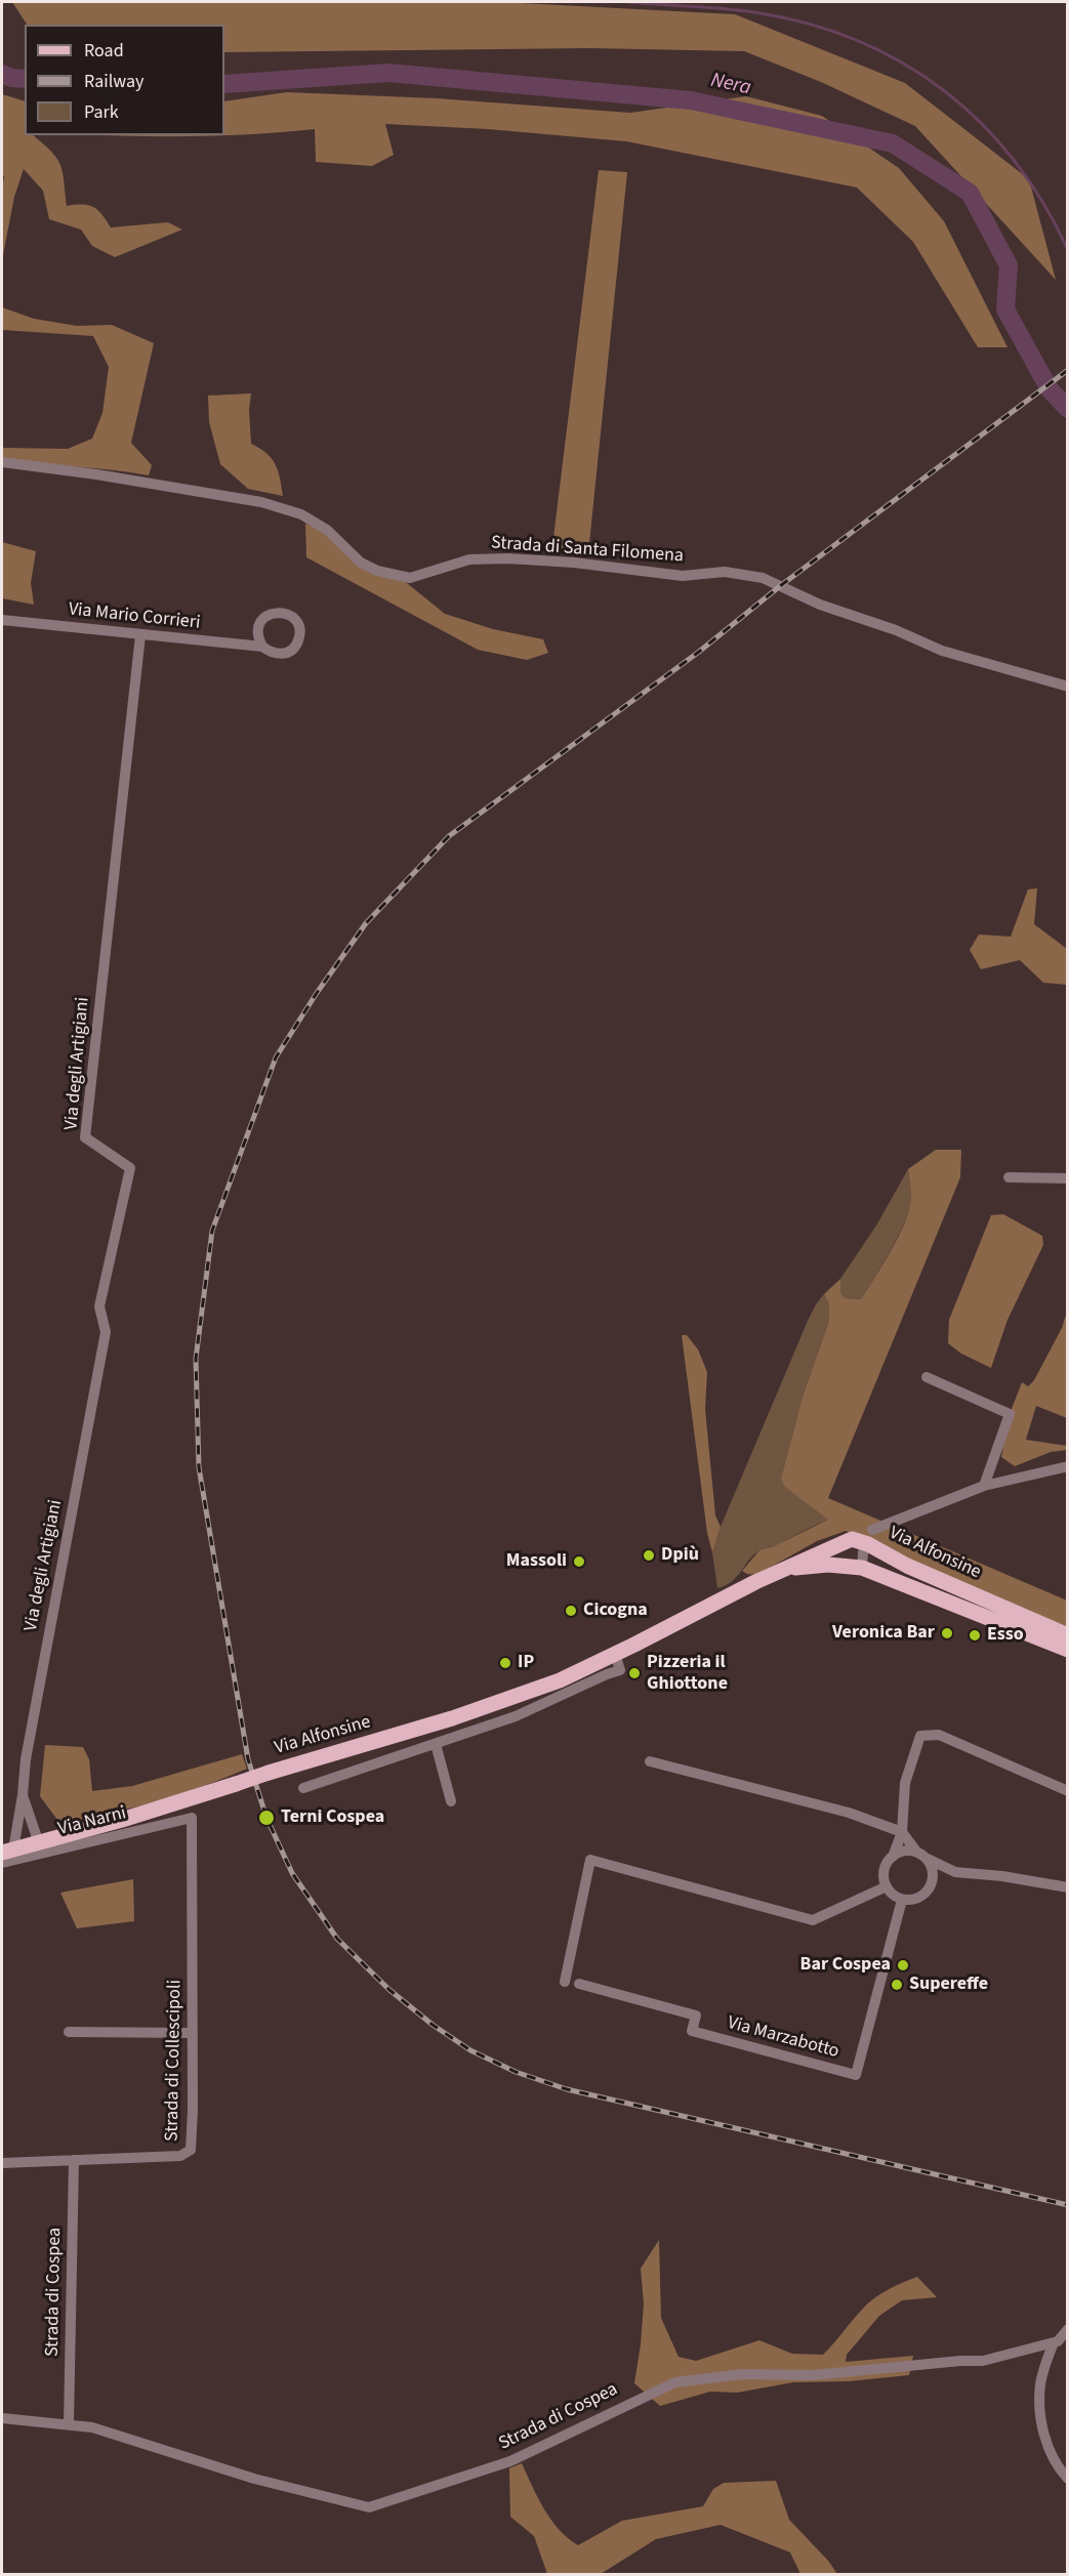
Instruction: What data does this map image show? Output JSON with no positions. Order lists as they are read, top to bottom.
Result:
{
  "streets": {
    "main road": ["Via Alfonsine", "Via Narni"],
    "street": [
      "Strada di Santa Filomena",
      "Via Mario Corrieri",
      "Via degli Artigiani",
      "Via Marzabotto",
      "Strada di Collescipoli",
      "Strada di Cospea"
    ]
  },
  "crossings": [
    ["Via Mario Corrieri", "Via degli Artigiani"],
    ["Via degli Artigiani", "Via Alfonsine"],
    ["Via degli Artigiani", "Via Narni"],
    ["Via Alfonsine", "Via Narni"],
    ["Via Narni", "Strada di Collescipoli"],
    ["Strada di Collescipoli", "Strada di Cospea"]
  ],
  "water": ["Nera"],
  "places": [
    "Dpiù",
    "Massoli",
    "Cicogna",
    "Veronica Bar",
    "Esso",
    "IP",
    "Pizzeria il Ghiottone",
    "Terni Cospea",
    "Bar Cospea",
    "Supereffe"
  ],
  "legend": ["Road", "Railway", "Park"]
}
